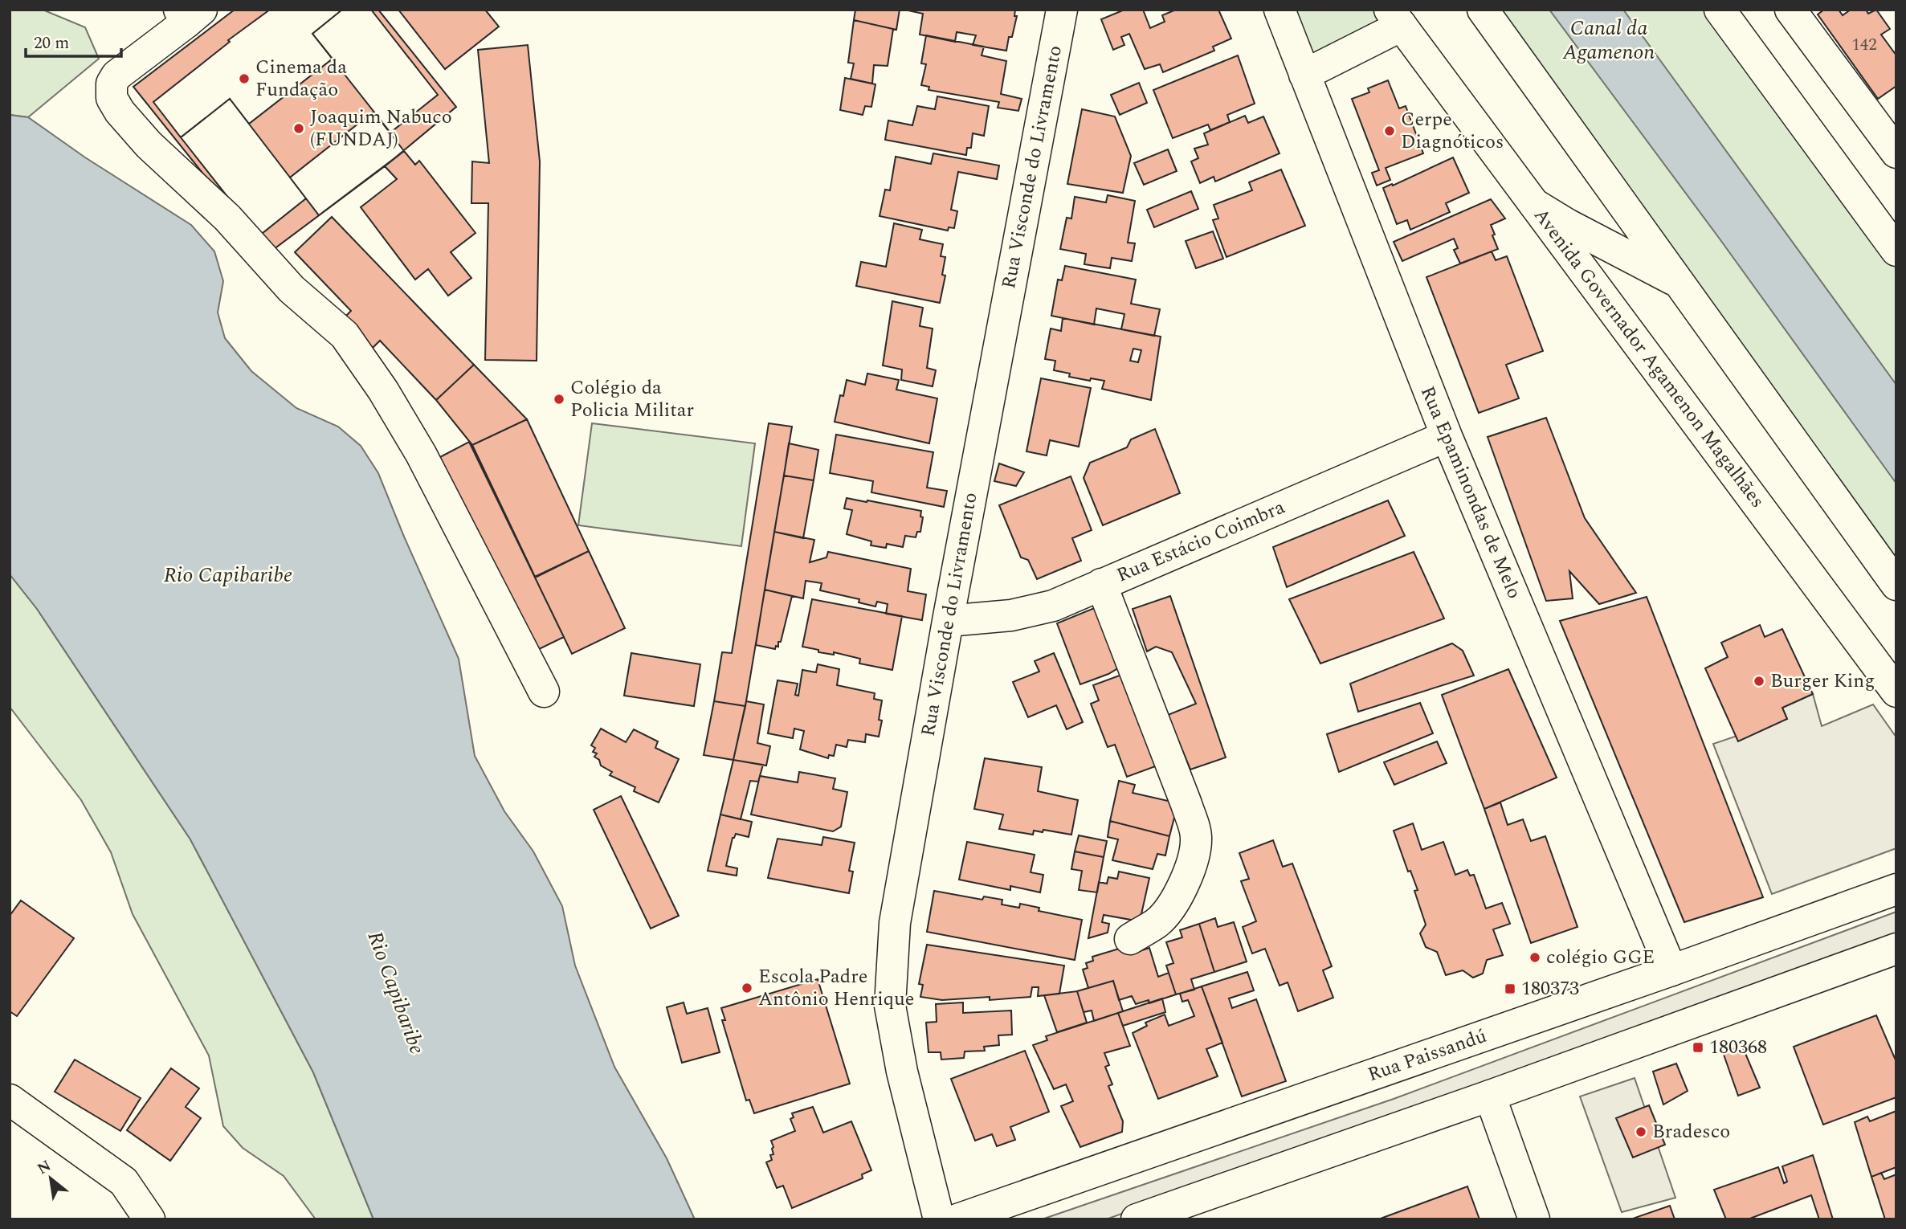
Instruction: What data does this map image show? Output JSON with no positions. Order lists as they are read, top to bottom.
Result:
{
  "streets": {
    "main road": [
      "Rua Visconde do Livramento",
      "Avenida Governador Agamenon Magalhães",
      "Rua Epaminondas de Melo",
      "Rua Estácio Coimbra",
      "Rua Paissandú"
    ]
  },
  "crossings": [
    ["Rua Visconde do Livramento", "Rua Estácio Coimbra"],
    ["Avenida Governador Agamenon Magalhães", "Rua Epaminondas de Melo"],
    ["Rua Epaminondas de Melo", "Rua Estácio Coimbra"],
    ["Rua Epaminondas de Melo", "Rua Paissandú"]
  ],
  "water": ["Canal da Agamenon", "Rio Capibaribe"],
  "places": {
    "other": [
      "Cinema da Fundação",
      "Joaquim Nabuco (FUNDAJ)",
      "Cerpe Diagnóticos",
      "Colégio da Policia Militar",
      "Burger King",
      "colégio GGE",
      "Escola Padre Antônio Henrique",
      "Bradesco"
    ],
    "transit": ["180373", "180368"]
  },
  "house_numbers": ["142"],
  "scale_bar": "20 m",
  "north": "top left"
}
